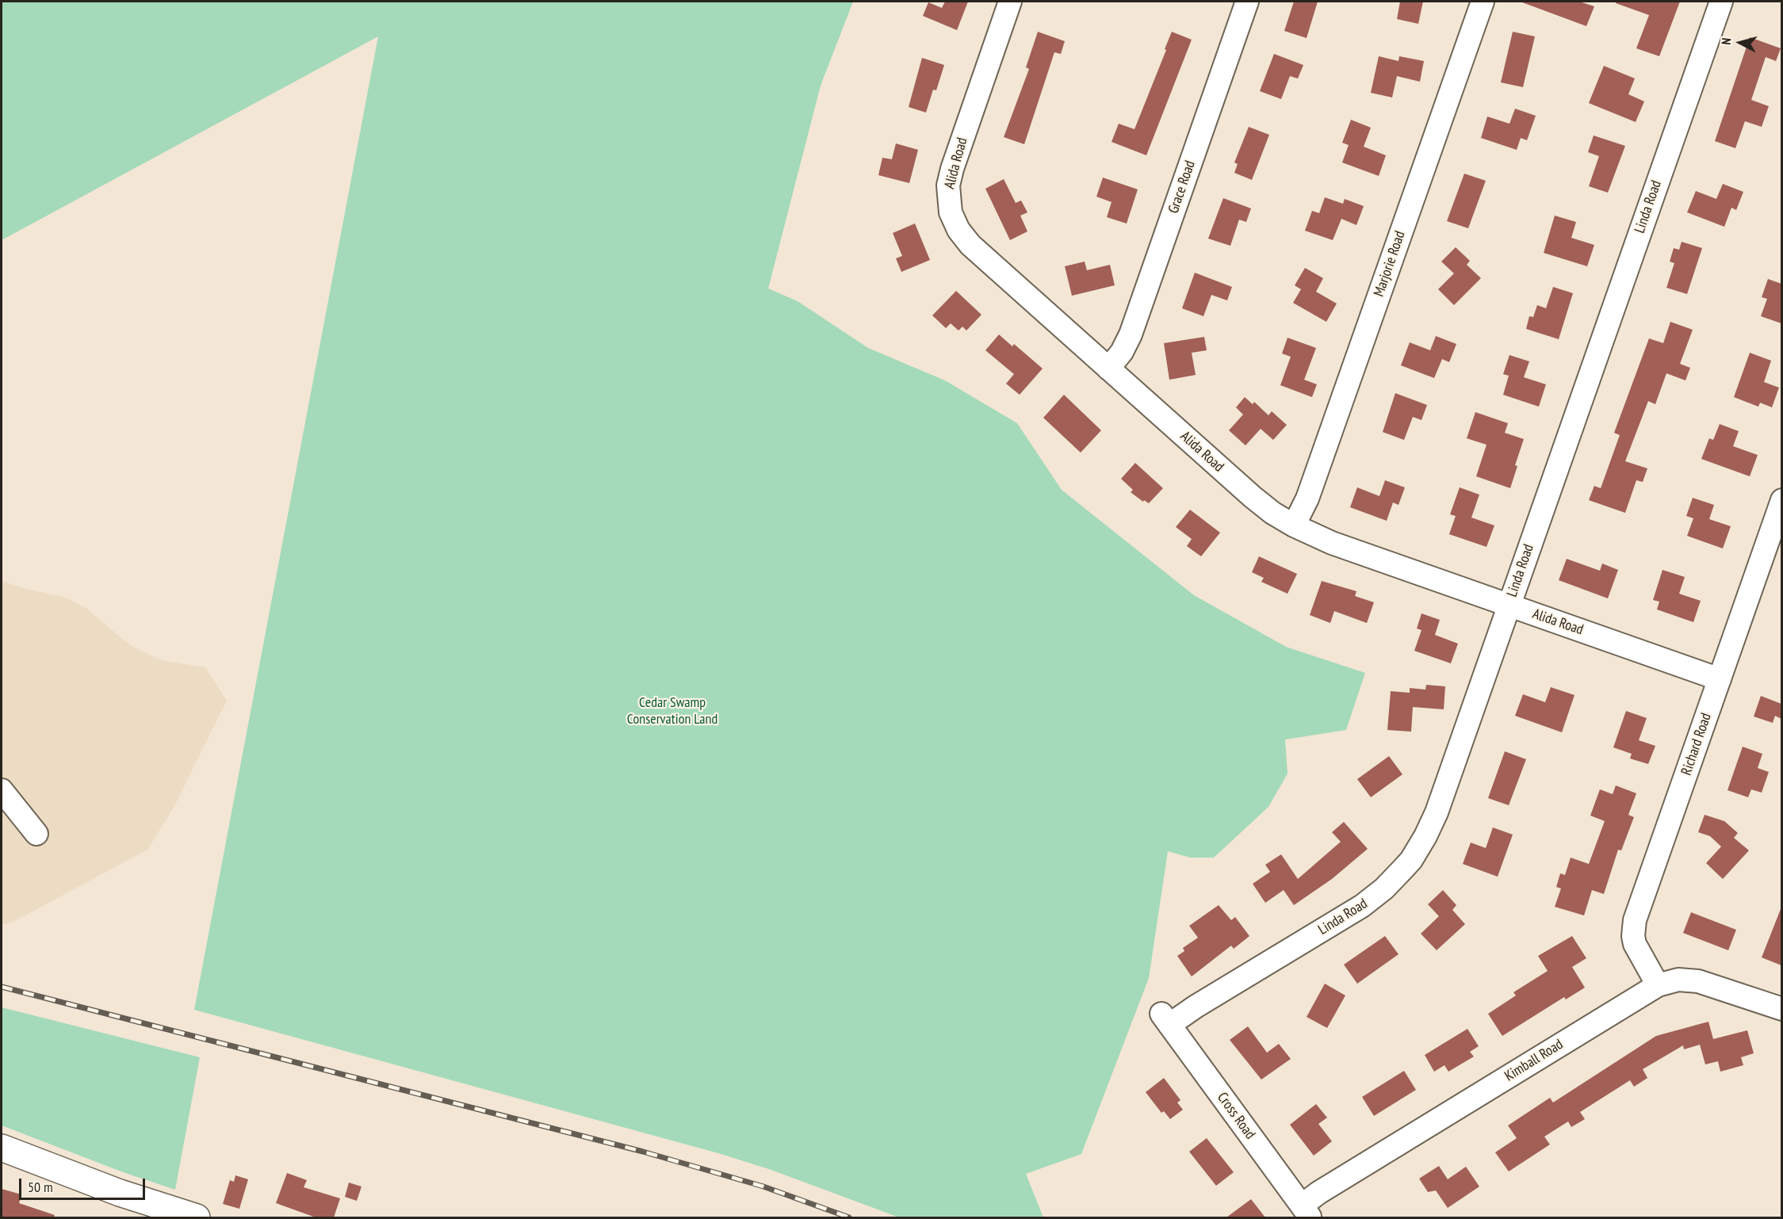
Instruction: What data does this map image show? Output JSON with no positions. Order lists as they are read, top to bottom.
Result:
{
  "streets": {
    "street": [
      "Alida Road",
      "Grace Road",
      "Linda Road",
      "Marjorie Road",
      "Richard Road",
      "Kimball Road",
      "Cross Road"
    ]
  },
  "crossings": [
    ["Alida Road", "Grace Road"],
    ["Alida Road", "Linda Road"],
    ["Alida Road", "Marjorie Road"],
    ["Alida Road", "Richard Road"],
    ["Linda Road", "Cross Road"],
    ["Richard Road", "Kimball Road"],
    ["Kimball Road", "Cross Road"]
  ],
  "parks": ["Cedar Swamp Conservation Land"],
  "scale_bar": "50 m",
  "north": "left"
}
